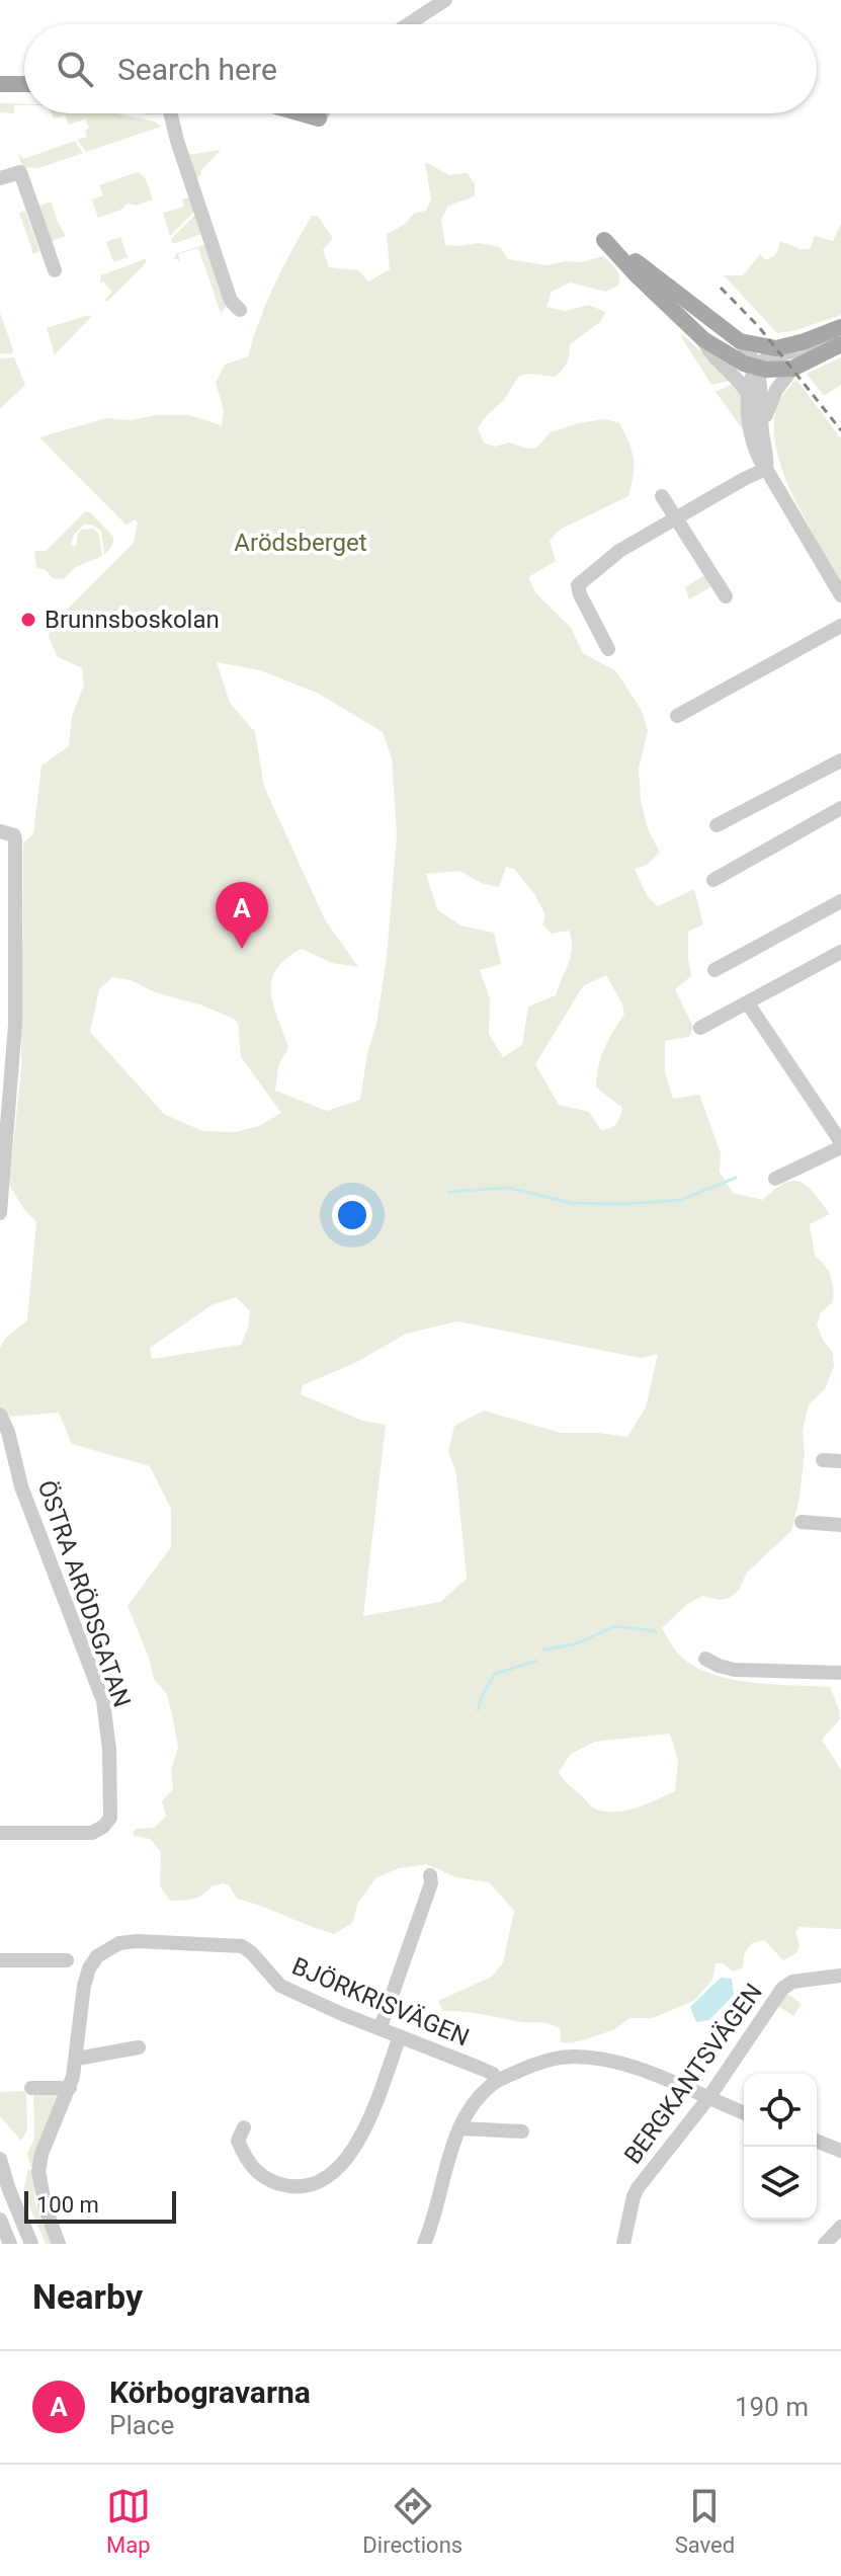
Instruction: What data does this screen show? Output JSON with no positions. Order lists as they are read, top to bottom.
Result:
{
  "streets": {
    "street": ["ÖSTRA ARÖDSGATAN", "BJÖRKRISVÄGEN", "BERGKANTSVÄGEN"]
  },
  "parks": ["Arödsberget"],
  "places": ["Brunnsboskolan"],
  "scale_bar": "100 m",
  "page": {
    "search": "Search here",
    "pins": "A",
    "scale": "100 m",
    "heading": "Nearby",
    "list": [
      {
        "mark": "A",
        "name": "Körbogravarna",
        "note": "Place",
        "value": "190 m"
      }
    ],
    "nav": ["Map", "Directions", "Saved"]
  }
}
